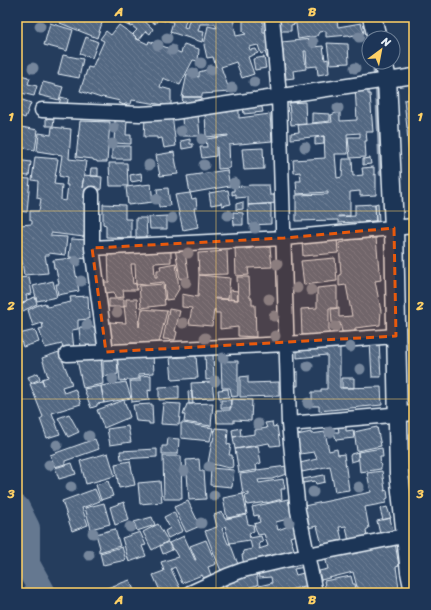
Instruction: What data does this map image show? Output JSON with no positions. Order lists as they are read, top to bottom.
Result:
{
  "north": "top right",
  "grid": {
    "columns": ["A", "B"],
    "rows": ["1", "2", "3"]
  }
}
